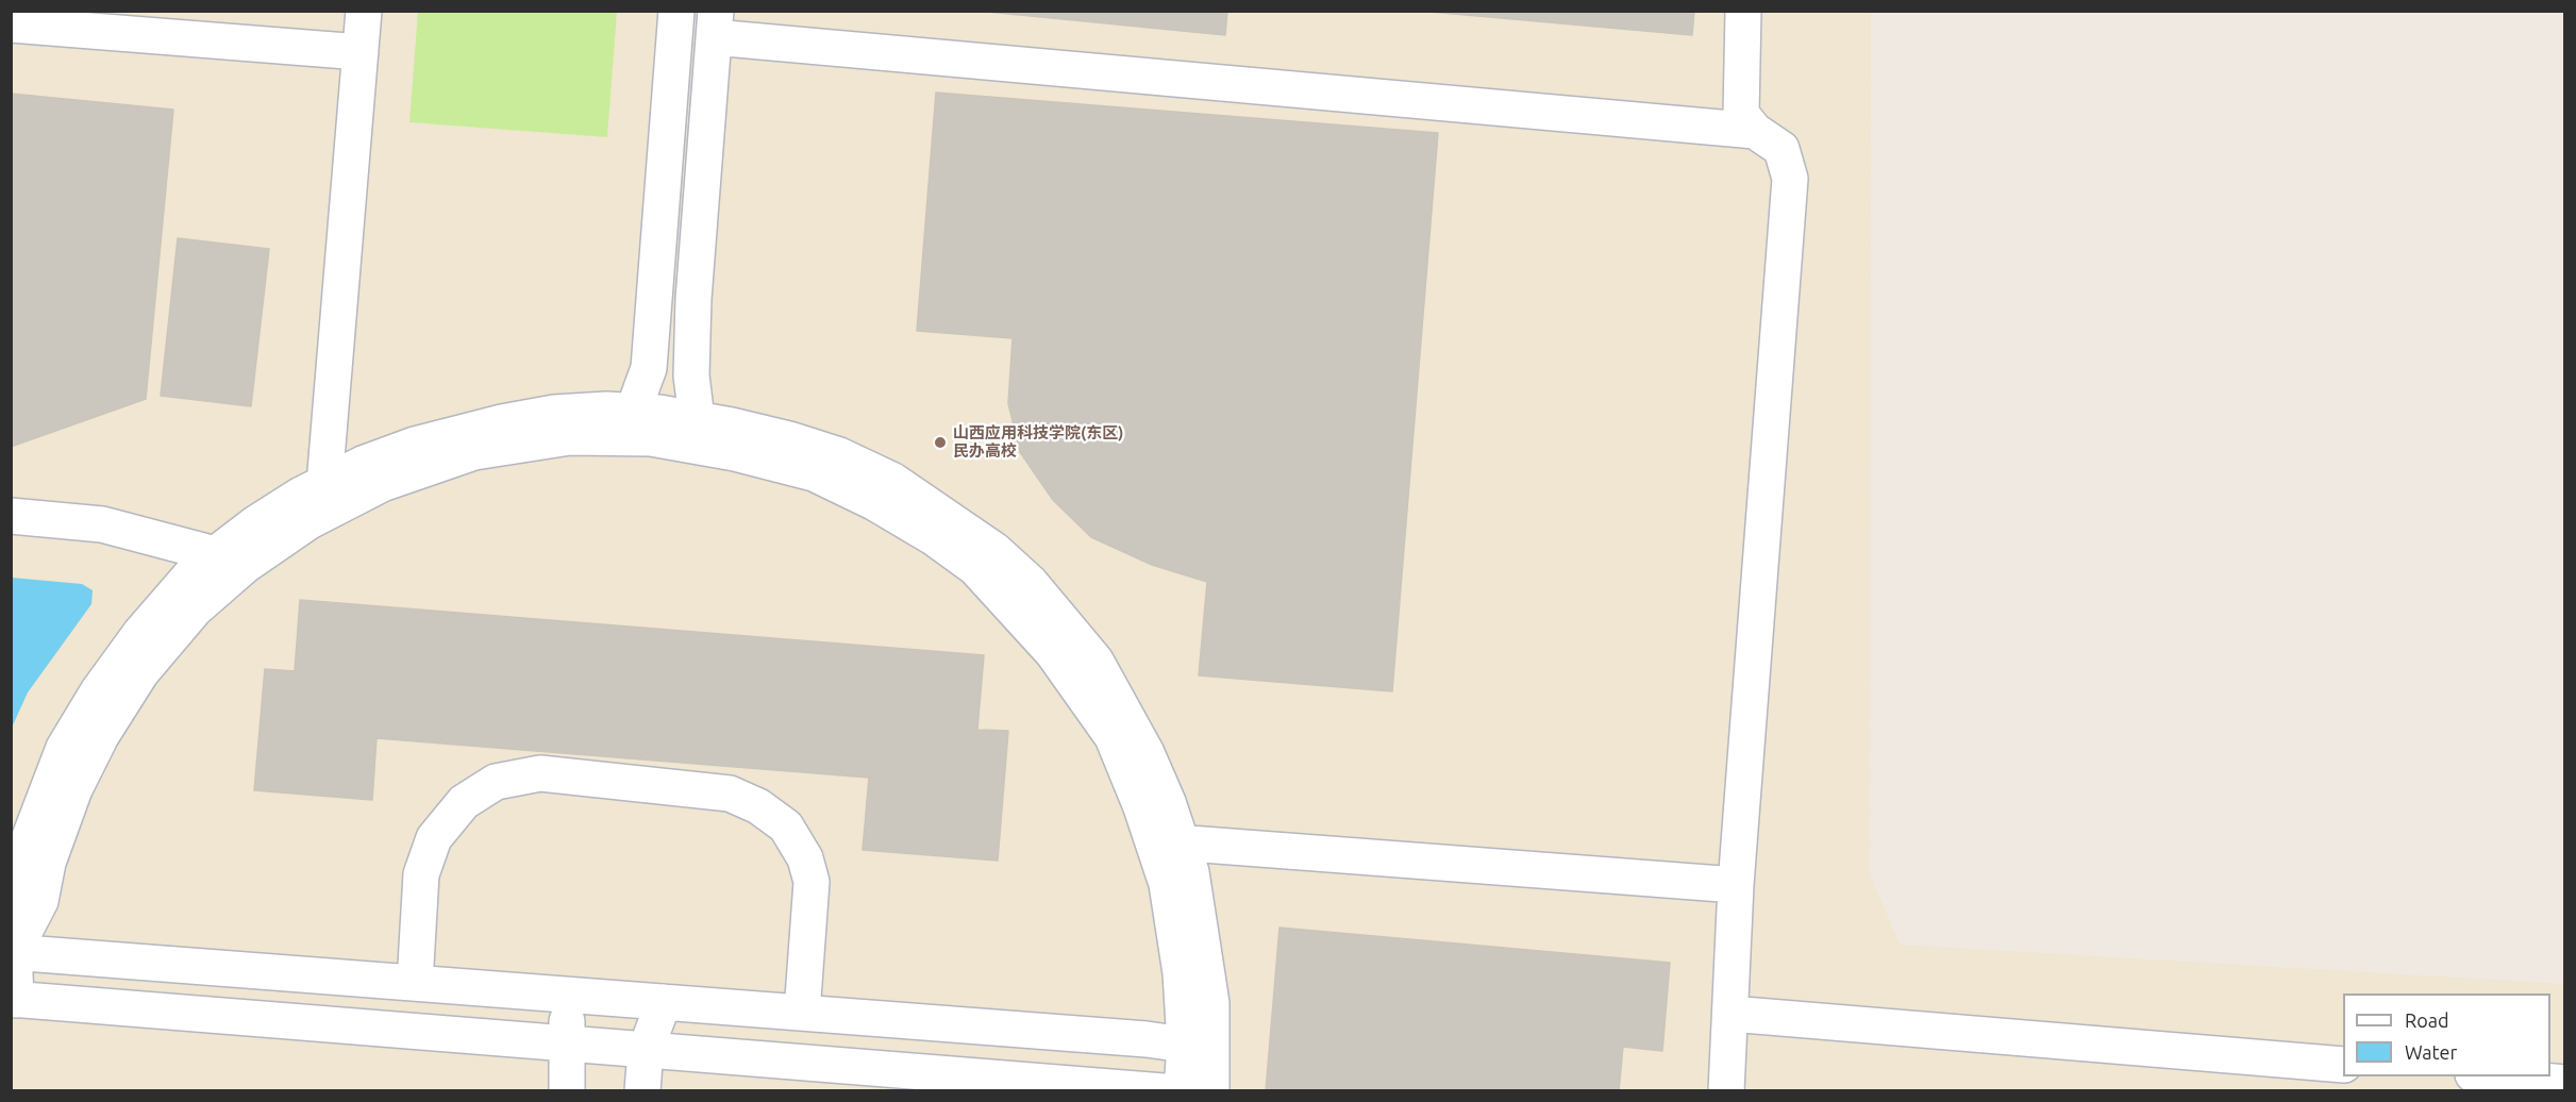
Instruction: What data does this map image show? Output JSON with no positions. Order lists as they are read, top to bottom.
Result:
{
  "places": ["山西应用科技学院(东区) 民办高校"],
  "legend": ["Road", "Water"]
}
